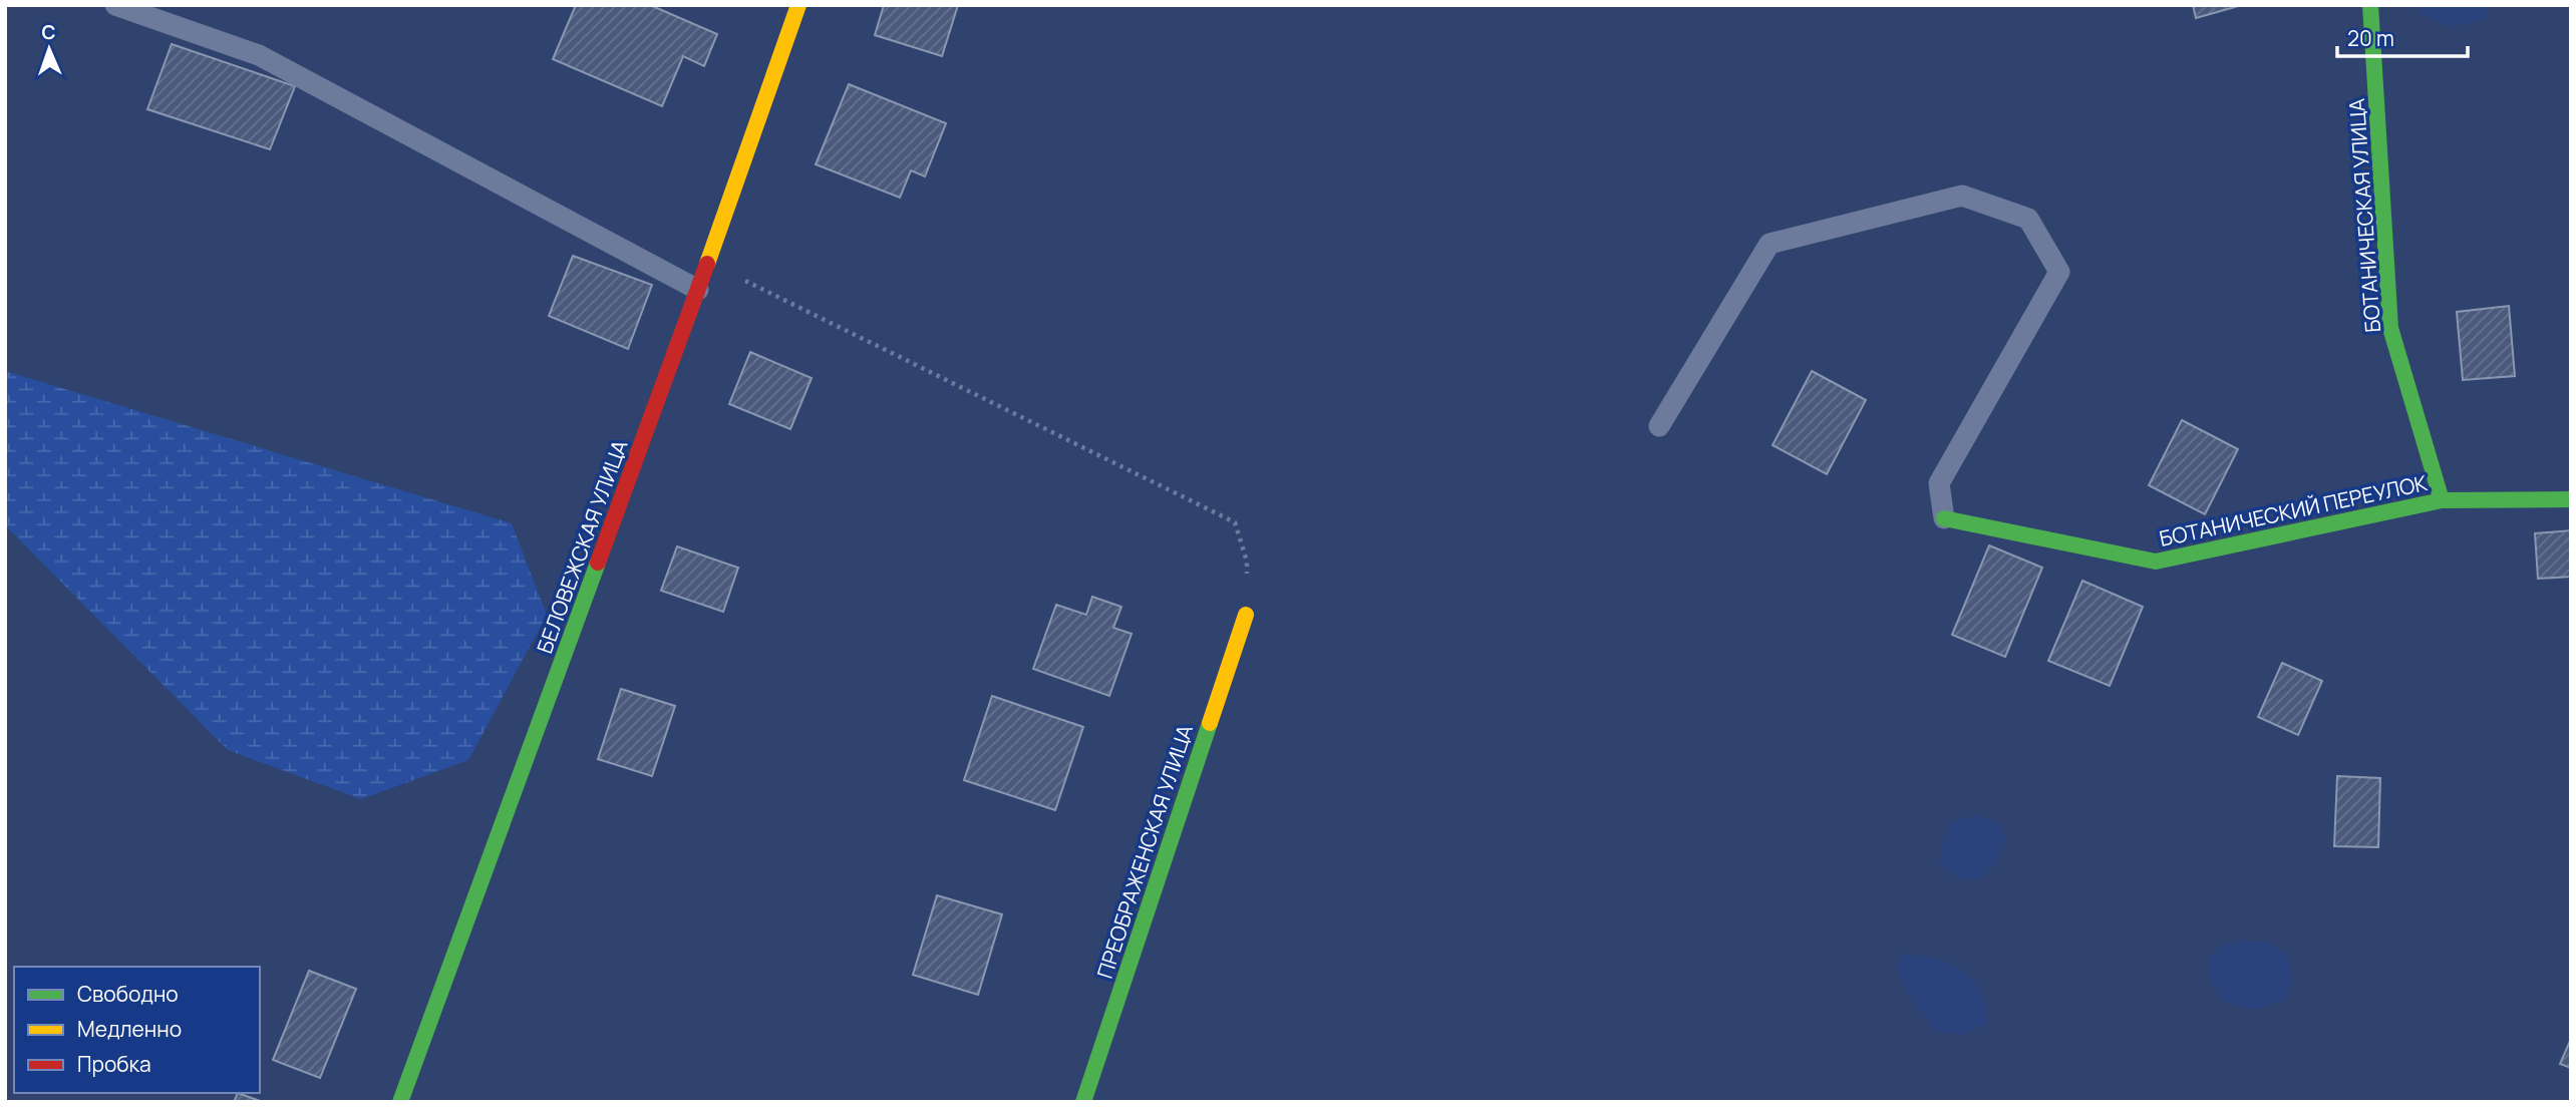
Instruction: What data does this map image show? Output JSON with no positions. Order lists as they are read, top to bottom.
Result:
{
  "streets": {
    "street": [
      "БОТАНИЧЕСКАЯ УЛИЦА",
      "БОТАНИЧЕСКИЙ ПЕРЕУЛОК",
      "БЕЛОВЕЖСКАЯ УЛИЦА",
      "ПРЕОБРАЖЕНСКАЯ УЛИЦА"
    ]
  },
  "crossings": [
    ["БОТАНИЧЕСКАЯ УЛИЦА", "БОТАНИЧЕСКИЙ ПЕРЕУЛОК"]
  ],
  "legend": ["Свободно", "Медленно", "Пробка"],
  "scale_bar": "20 m",
  "north": "top"
}
